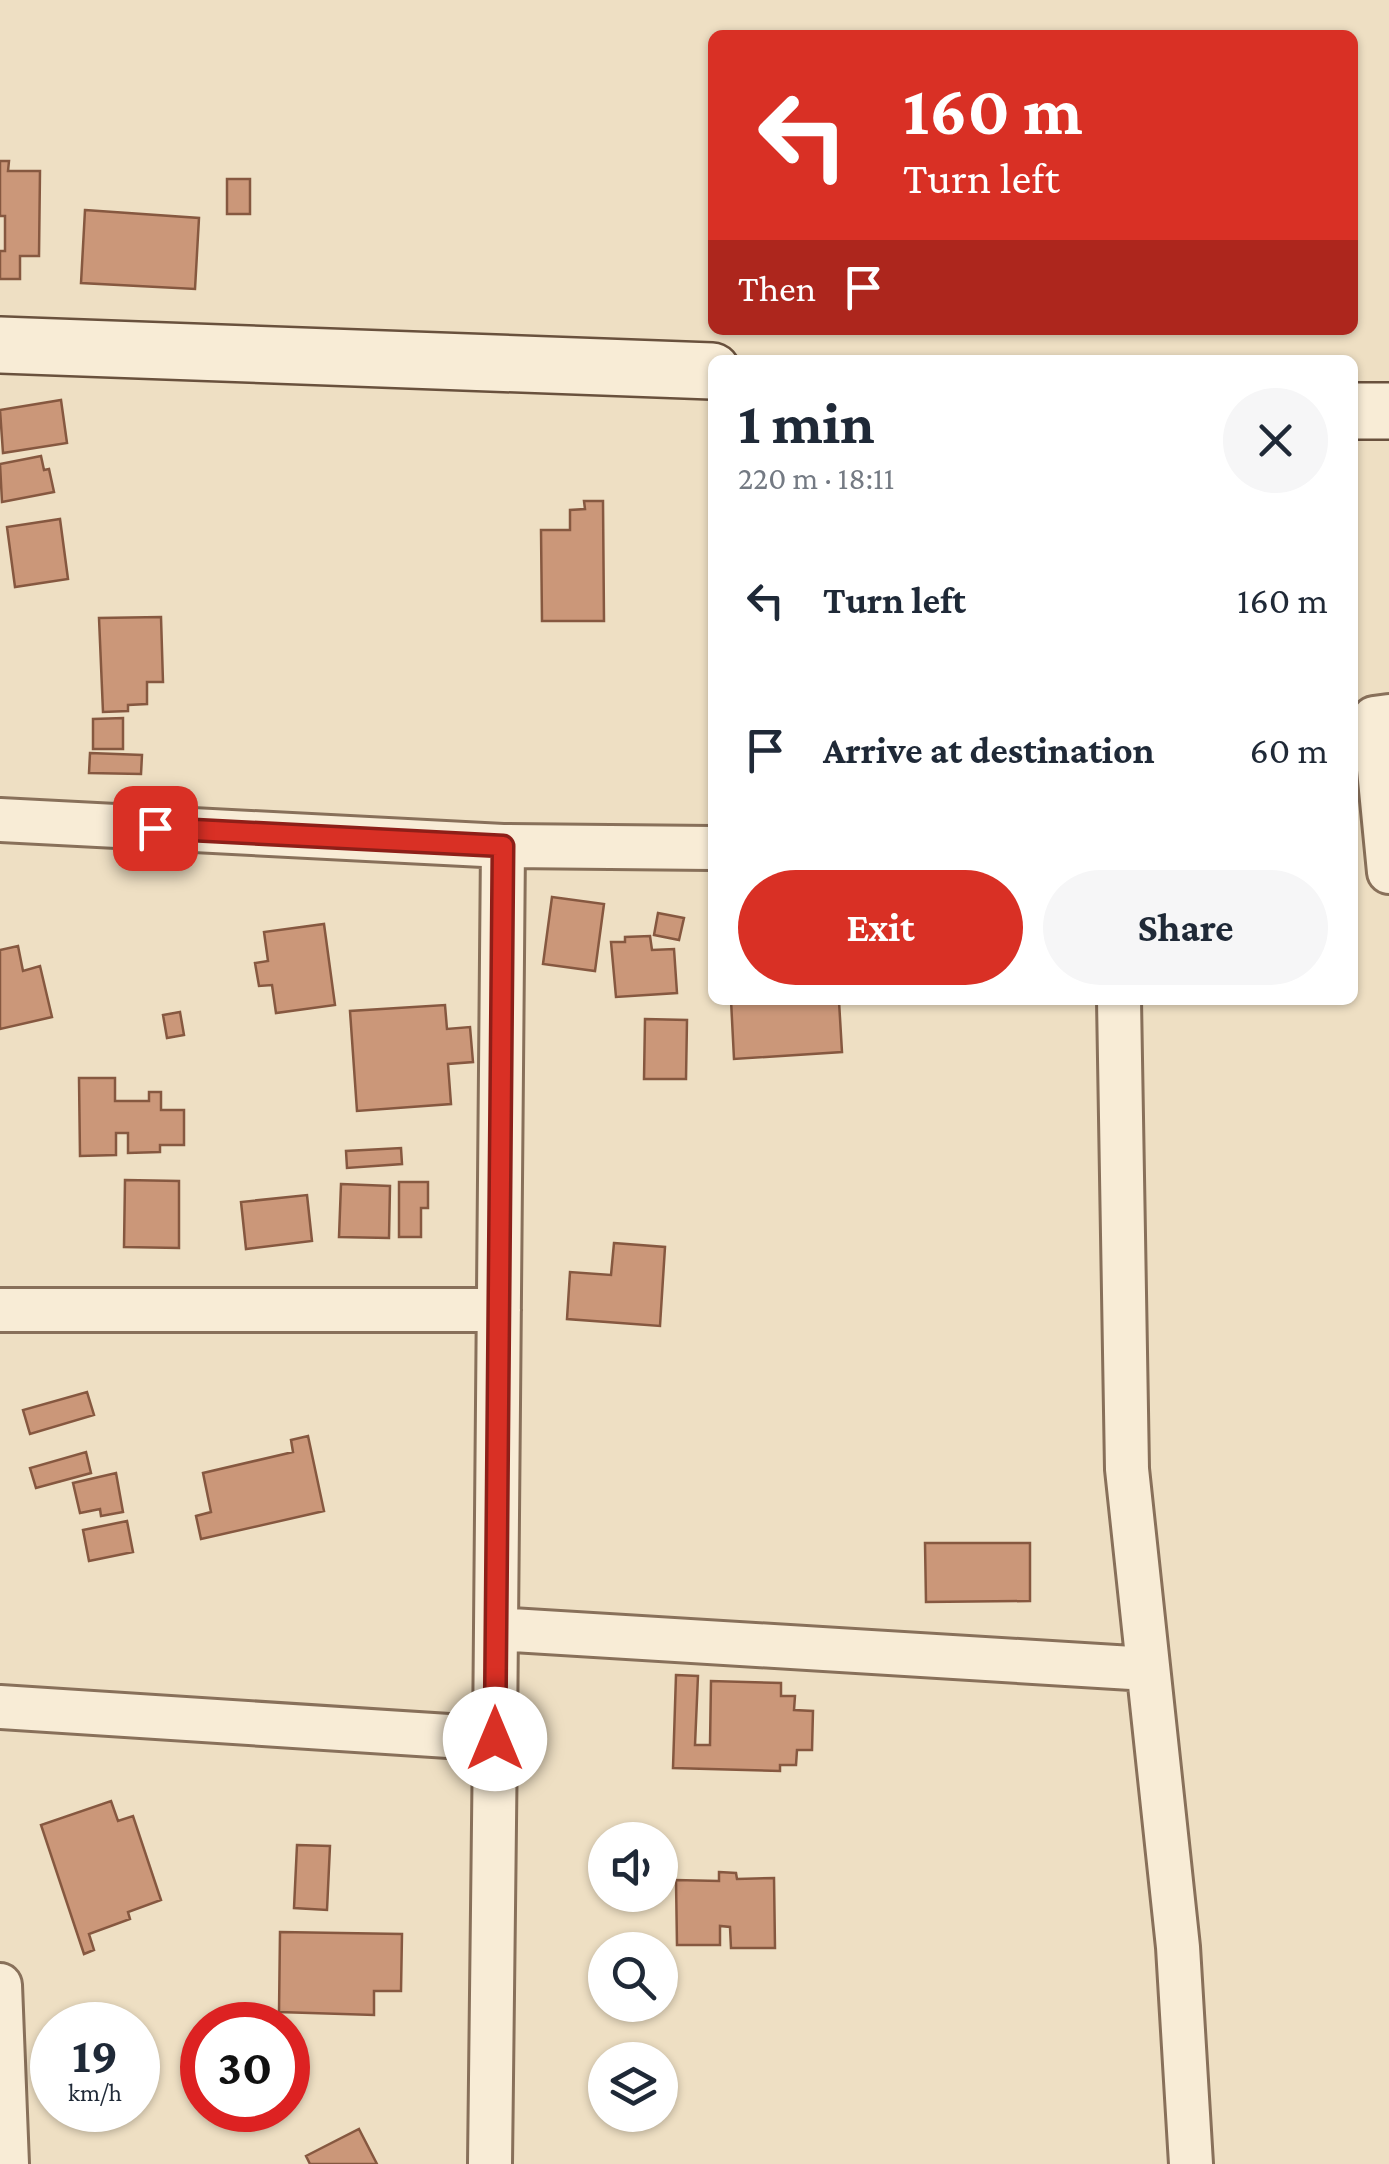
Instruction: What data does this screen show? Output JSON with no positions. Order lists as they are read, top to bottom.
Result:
{
  "page": {
    "turn": ["160 m", "Turn left"],
    "then": "Then",
    "heading": ["1 min", "220 m · 18:11"],
    "list": [
      {
        "name": "Turn left",
        "value": "160 m"
      },
      {
        "name": "Arrive at destination",
        "value": "60 m"
      }
    ],
    "buttons": ["Exit", "Share"],
    "speed": "19 km/h",
    "limit": "30"
  }
}
